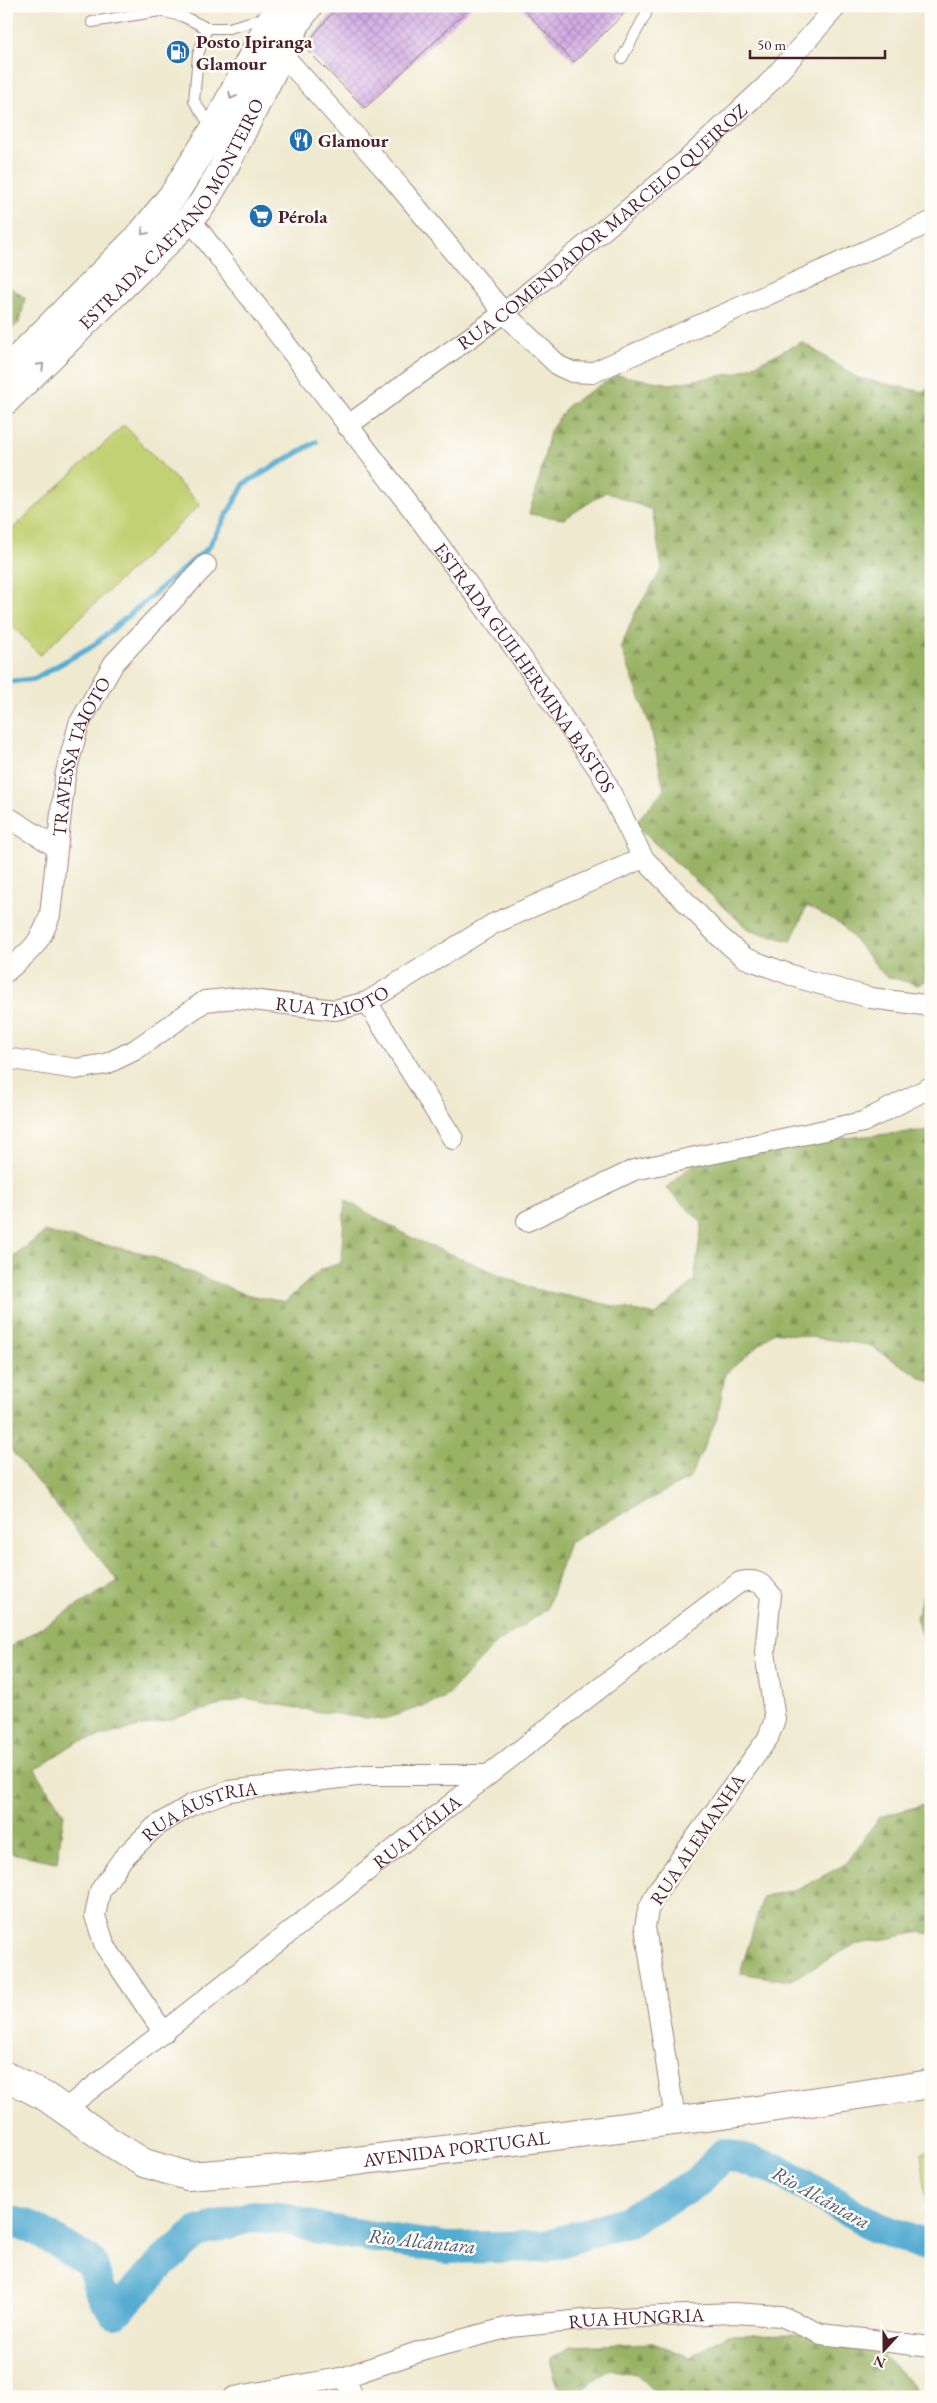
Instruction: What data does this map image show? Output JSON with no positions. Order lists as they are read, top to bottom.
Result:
{
  "streets": {
    "street": [
      "ESTRADA CAETANO MONTEIRO",
      "RUA COMENDADOR MARCELO QUEIROZ",
      "ESTRADA GUILHERMINA BASTOS",
      "TRAVESSA TAIOTO",
      "RUA TAIOTO",
      "RUA ÁUSTRIA",
      "RUA ITÁLIA",
      "RUA ALEMANHA",
      "AVENIDA PORTUGAL",
      "RUA HUNGRIA"
    ]
  },
  "crossings": [
    ["ESTRADA CAETANO MONTEIRO", "ESTRADA GUILHERMINA BASTOS"],
    ["RUA COMENDADOR MARCELO QUEIROZ", "ESTRADA GUILHERMINA BASTOS"],
    ["ESTRADA GUILHERMINA BASTOS", "RUA TAIOTO"],
    ["RUA ÁUSTRIA", "RUA ITÁLIA"],
    ["RUA ITÁLIA", "RUA ALEMANHA"],
    ["RUA ITÁLIA", "AVENIDA PORTUGAL"],
    ["RUA ALEMANHA", "AVENIDA PORTUGAL"]
  ],
  "water": ["Rio Alcântara"],
  "places": {
    "fuel station": ["Posto Ipiranga Glamour"],
    "restaurant": ["Glamour"],
    "supermarket": ["Pérola"]
  },
  "scale_bar": "50 m",
  "north": "bottom"
}
